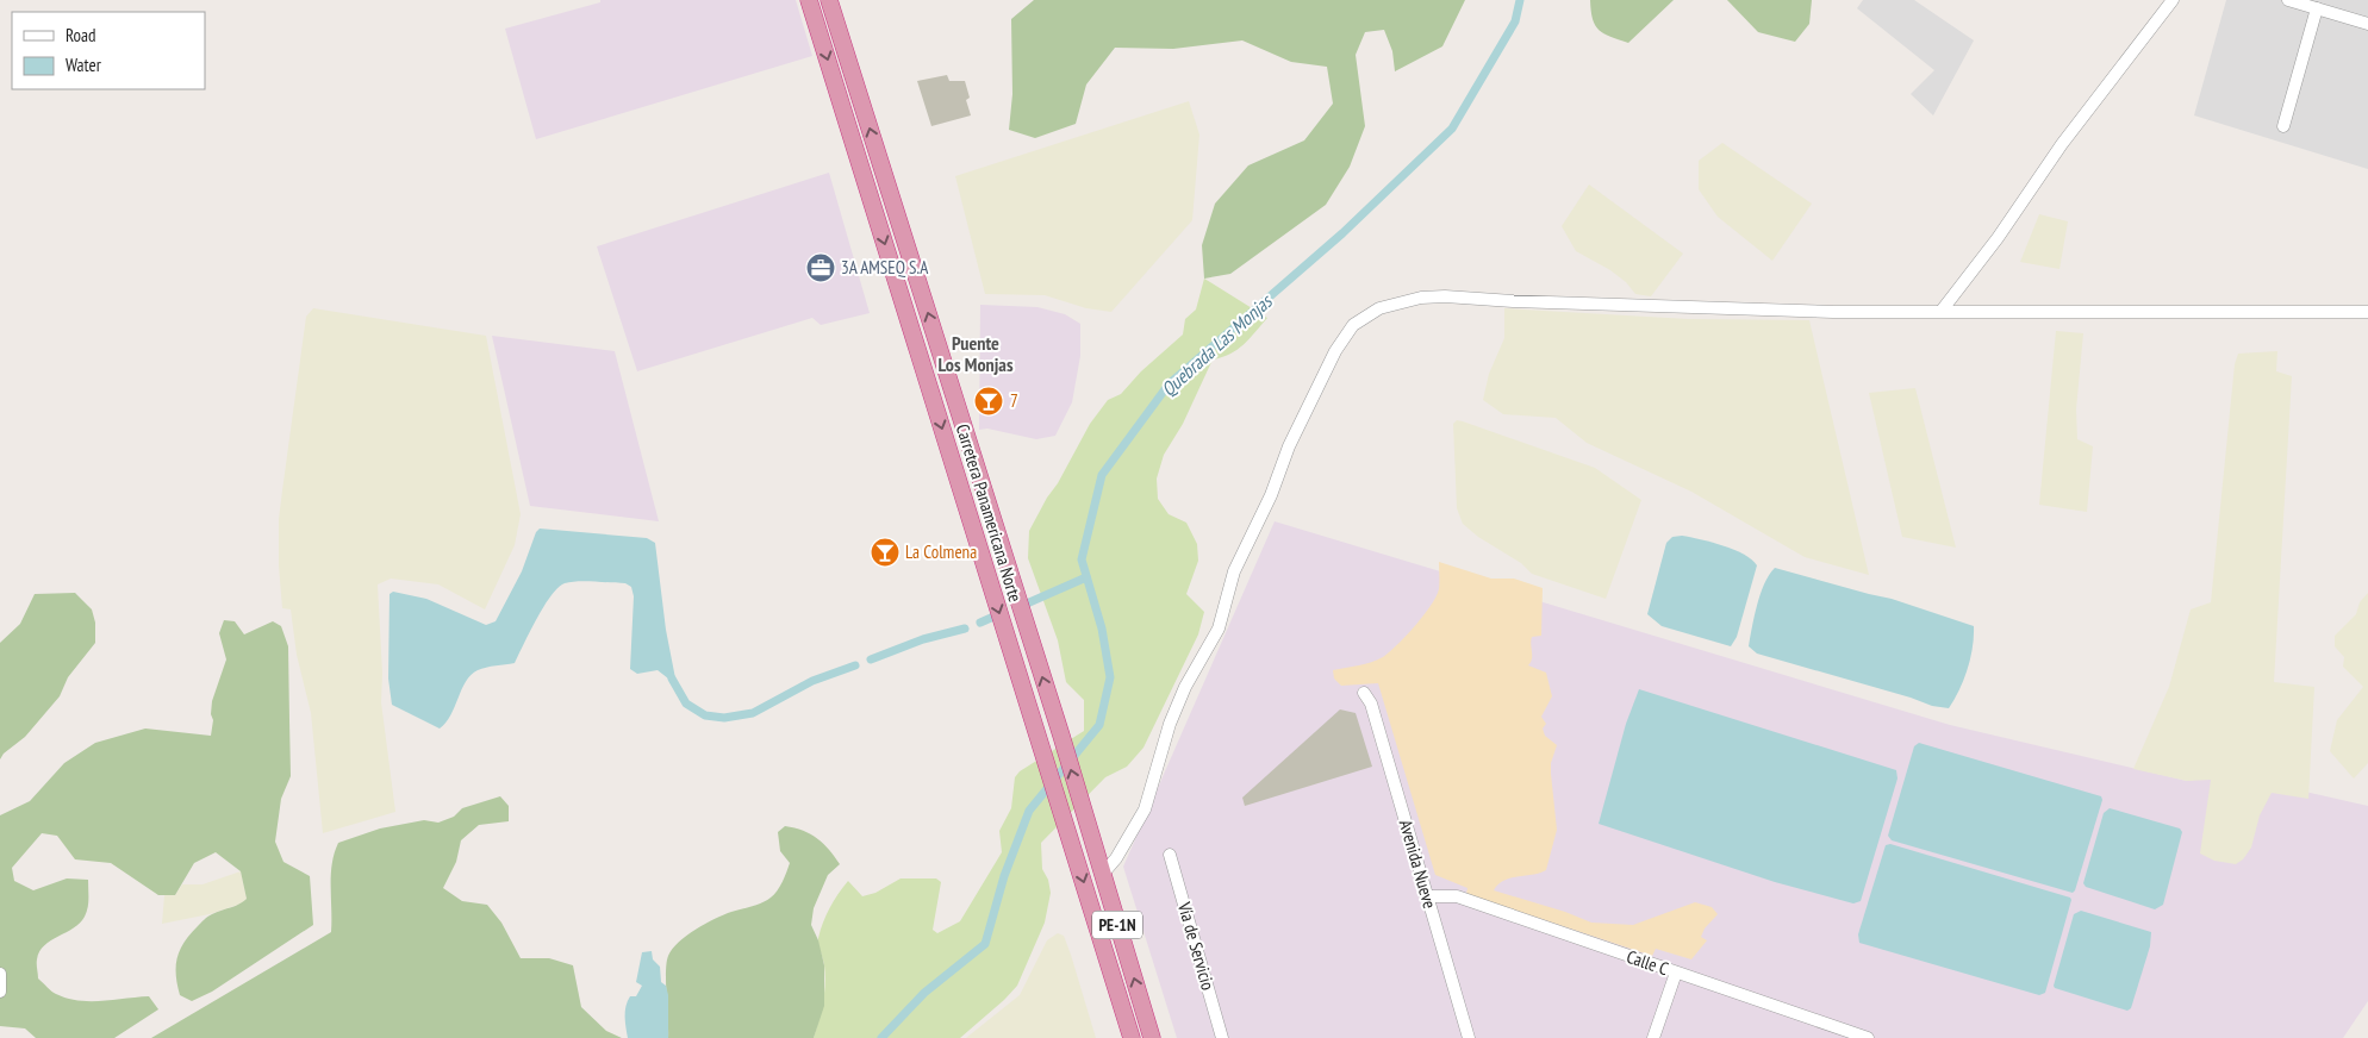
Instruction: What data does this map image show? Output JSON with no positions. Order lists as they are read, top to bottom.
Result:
{
  "streets": {
    "highway": ["Carretera Panamericana Norte", "PE-1N"],
    "street": ["Avenida Nueve", "Vía de Servicio", "Calle C"]
  },
  "crossings": [
    ["Avenida Nueve", "Calle C"]
  ],
  "districts": ["Puente Los Monjas"],
  "water": ["Quebrada Las Monjas"],
  "places": {
    "office": ["3A AMSEQ S.A"],
    "bar": ["7", "La Colmena"]
  },
  "legend": ["Road", "Water"]
}
